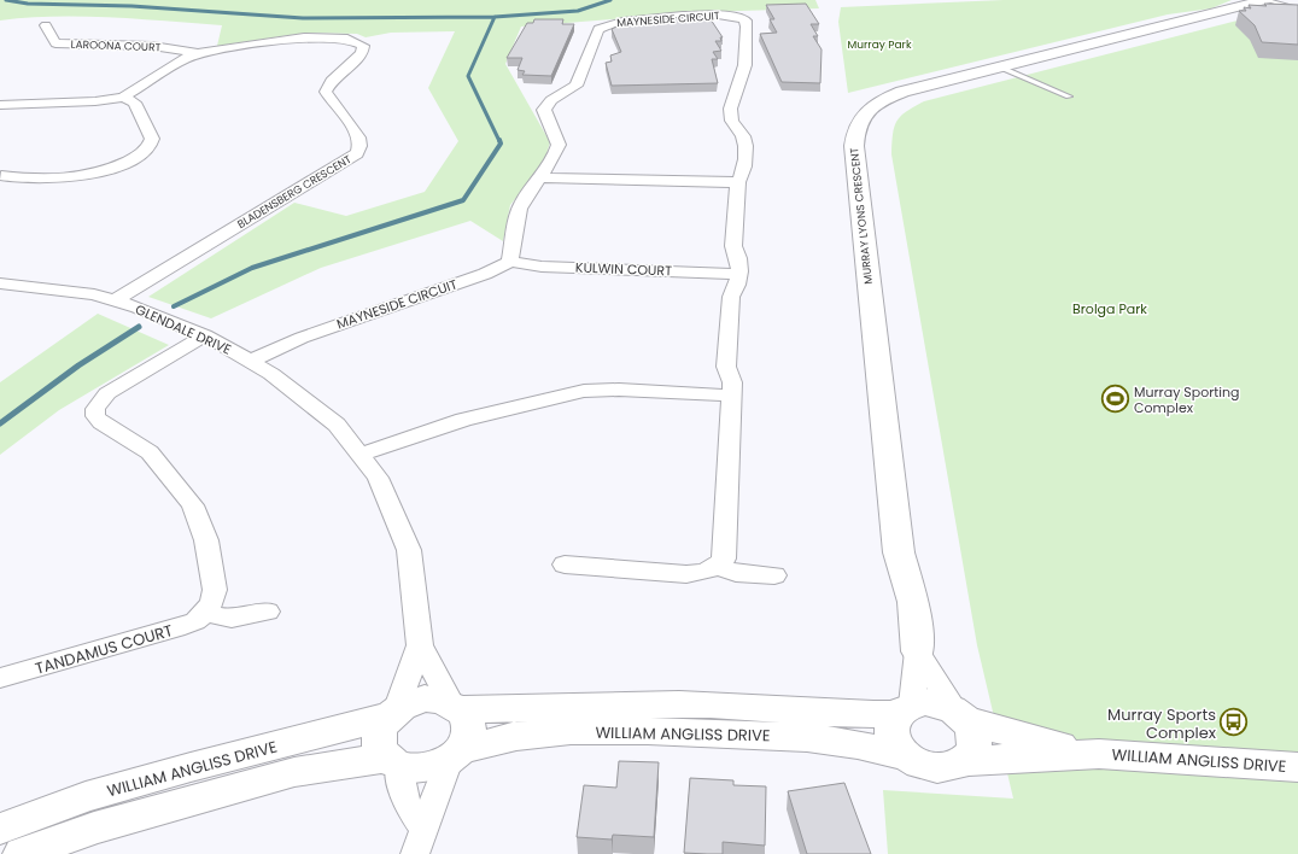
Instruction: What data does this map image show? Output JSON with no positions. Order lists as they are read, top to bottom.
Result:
{
  "streets": {
    "street": [
      "MAYNESIDE CIRCUIT",
      "LAROONA COURT",
      "BLADENSBERG CRESCENT",
      "MURRAY LYONS CRESCENT",
      "KULWIN COURT",
      "GLENDALE DRIVE",
      "TANDAMUS COURT",
      "WILLIAM ANGLISS DRIVE"
    ]
  },
  "crossings": [
    ["MAYNESIDE CIRCUIT", "KULWIN COURT"],
    ["MAYNESIDE CIRCUIT", "GLENDALE DRIVE"],
    ["LAROONA COURT", "BLADENSBERG CRESCENT"],
    ["BLADENSBERG CRESCENT", "GLENDALE DRIVE"],
    ["MURRAY LYONS CRESCENT", "WILLIAM ANGLISS DRIVE"],
    ["GLENDALE DRIVE", "WILLIAM ANGLISS DRIVE"]
  ],
  "parks": ["Murray Park", "Brolga Park"],
  "places": {
    "sports": ["Murray Sporting Complex"],
    "bus stop": ["Murray Sports Complex"]
  }
}
